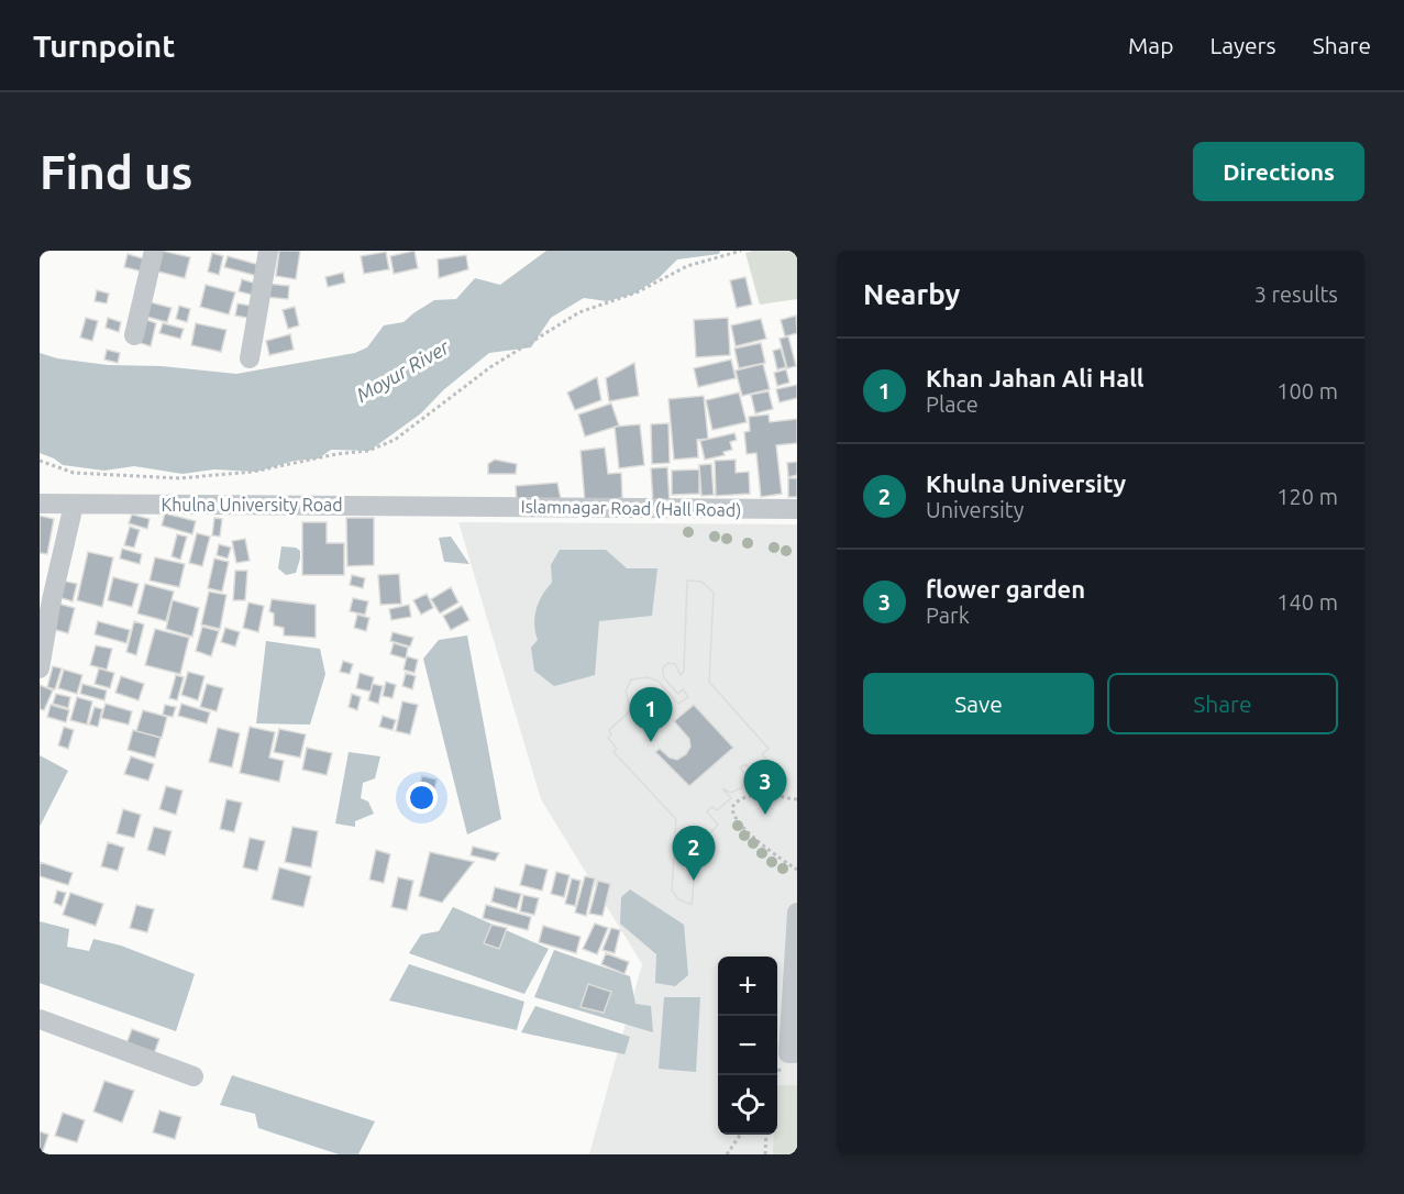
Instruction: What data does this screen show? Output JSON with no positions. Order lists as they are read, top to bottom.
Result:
{
  "streets": {
    "street": ["Khulna University Road", "Islamnagar Road (Hall Road)"]
  },
  "crossings": [
    ["Khulna University Road", "Islamnagar Road (Hall Road)"]
  ],
  "water": ["Moyur River"],
  "page": {
    "header": "Turnpoint",
    "nav": ["Map", "Layers", "Share"],
    "buttons": [
      "Directions",
      ["Save", "Share"]
    ],
    "title": "Find us",
    "heading": ["Nearby", "3 results"],
    "list": [
      {
        "mark": "1",
        "name": "Khan Jahan Ali Hall",
        "note": "Place",
        "value": "100 m"
      },
      {
        "mark": "2",
        "name": "Khulna University",
        "note": "University",
        "value": "120 m"
      },
      {
        "mark": "3",
        "name": "flower garden",
        "note": "Park",
        "value": "140 m"
      }
    ],
    "pins": ["1", "3", "2"],
    "map_buttons": ["+", "−"]
  }
}
